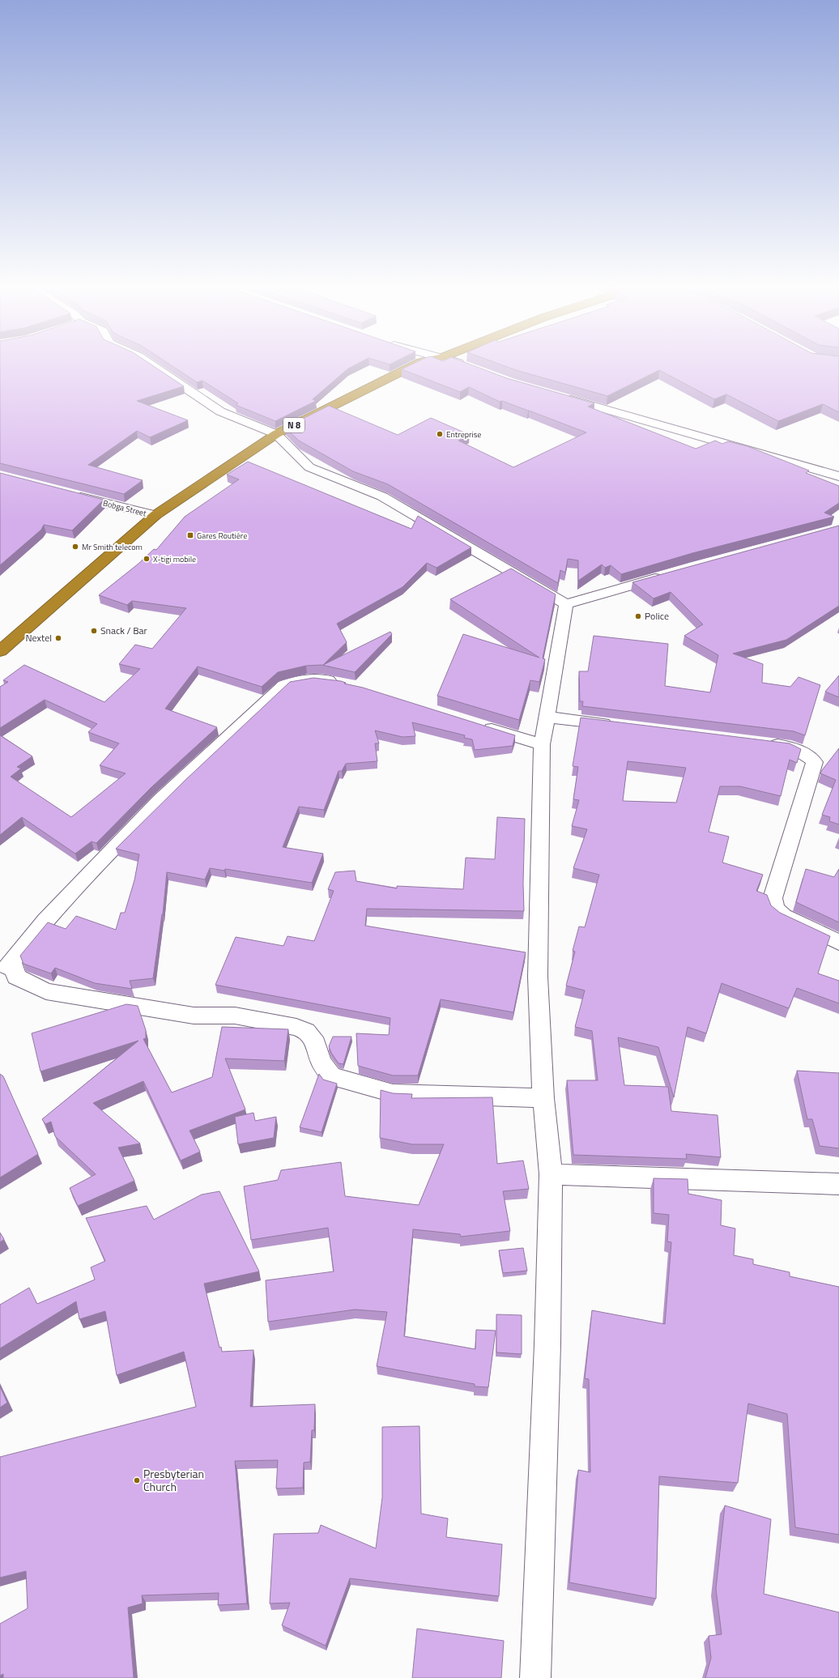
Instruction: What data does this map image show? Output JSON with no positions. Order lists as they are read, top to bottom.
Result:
{
  "streets": {
    "highway": ["N 8"],
    "street": ["Bobga Street"]
  },
  "crossings": [
    ["N 8", "Bobga Street"]
  ],
  "places": {
    "other": [
      "Entreprise",
      "Mr Smith telecom",
      "X-tigi mobile",
      "Police",
      "Snack / Bar",
      "Nextel",
      "Presbyterian Church"
    ],
    "transit": ["Gares Routiére"]
  }
}
